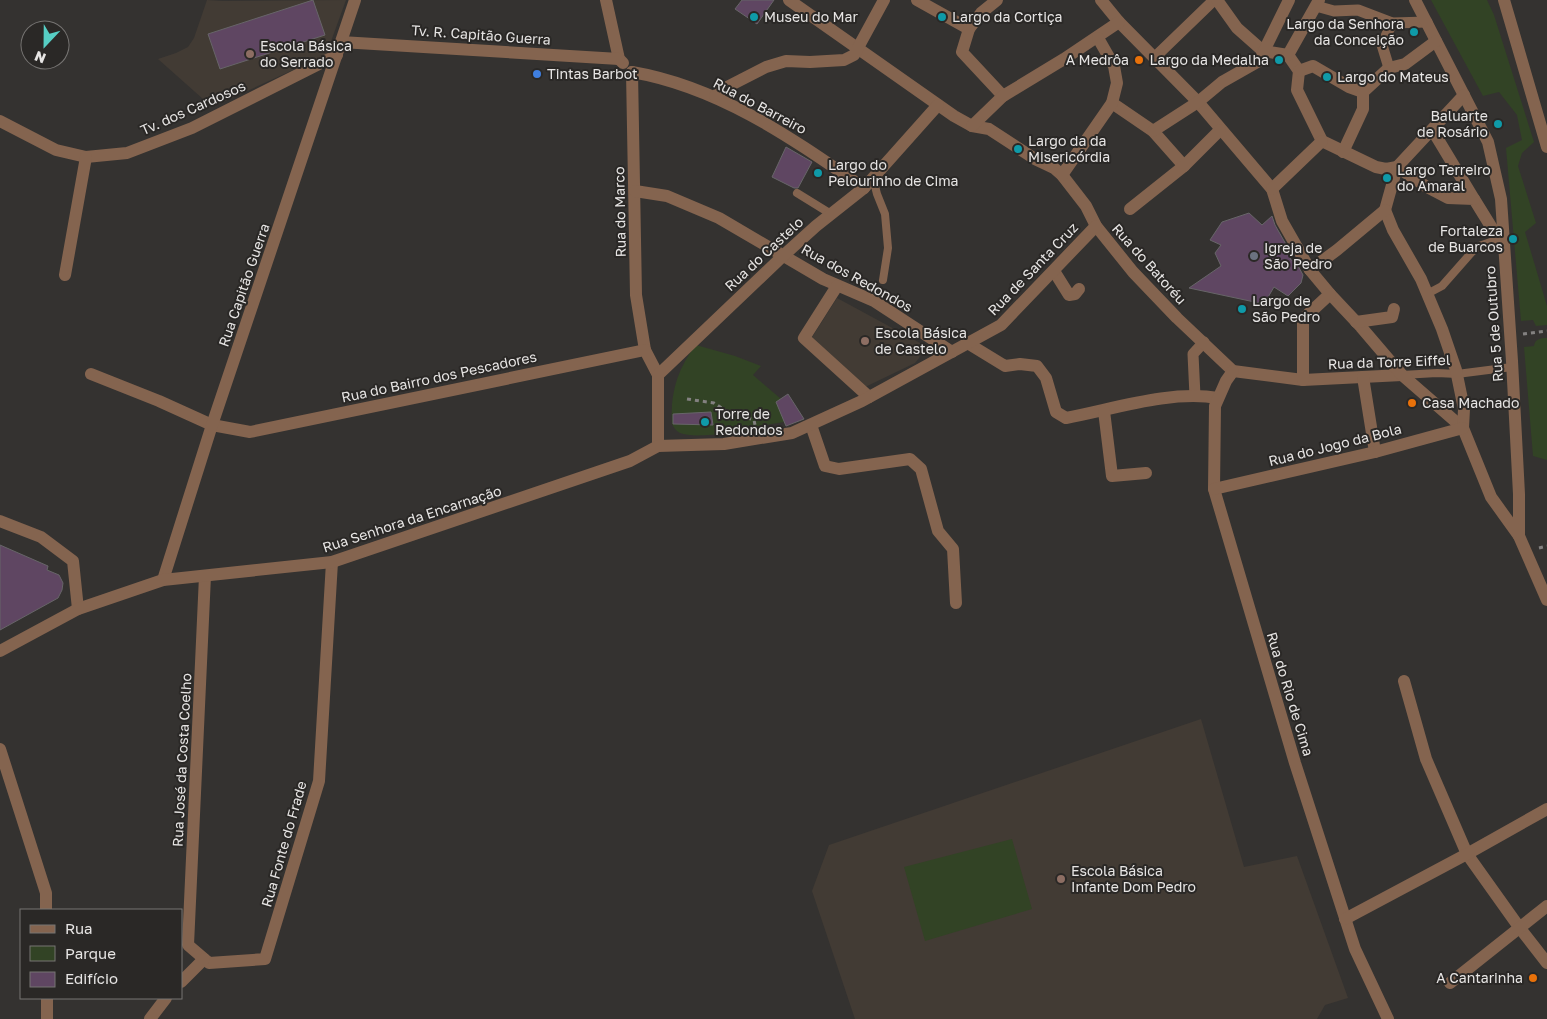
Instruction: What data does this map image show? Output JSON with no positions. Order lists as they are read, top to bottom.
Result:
{
  "streets": {
    "street": [
      "Tv. R. Capitão Guerra",
      "Rua do Barreiro",
      "Tv. dos Cardosos",
      "Rua do Marco",
      "Rua do Castelo",
      "Rua do Batoréu",
      "Rua de Santa Cruz",
      "Rua dos Redondos",
      "Rua Capitão Guerra",
      "Rua 5 de Outubro",
      "Rua da Torre Eiffel",
      "Rua do Bairro dos Pescadores",
      "Rua do Jogo da Bola",
      "Rua Senhora da Encarnação",
      "Rua do Rio de Cima",
      "Rua José da Costa Coelho",
      "Rua Fonte do Frade"
    ]
  },
  "crossings": [
    ["Tv. R. Capitão Guerra", "Rua Capitão Guerra"],
    ["Rua do Barreiro", "Rua do Marco"],
    ["Rua do Barreiro", "Rua do Castelo"],
    ["Tv. dos Cardosos", "Rua Capitão Guerra"],
    ["Rua do Marco", "Rua dos Redondos"],
    ["Rua do Marco", "Rua do Bairro dos Pescadores"],
    ["Rua do Castelo", "Rua do Batoréu"],
    ["Rua do Castelo", "Rua dos Redondos"],
    ["Rua do Batoréu", "Rua de Santa Cruz"],
    ["Rua do Batoréu", "Rua da Torre Eiffel"],
    ["Rua do Batoréu", "Rua do Rio de Cima"],
    ["Rua de Santa Cruz", "Rua dos Redondos"],
    ["Rua de Santa Cruz", "Rua Senhora da Encarnação"],
    ["Rua Capitão Guerra", "Rua do Bairro dos Pescadores"],
    ["Rua Capitão Guerra", "Rua Senhora da Encarnação"],
    ["Rua 5 de Outubro", "Rua da Torre Eiffel"],
    ["Rua da Torre Eiffel", "Rua do Rio de Cima"],
    ["Rua do Jogo da Bola", "Rua do Rio de Cima"],
    ["Rua Senhora da Encarnação", "Rua José da Costa Coelho"],
    ["Rua Senhora da Encarnação", "Rua Fonte do Frade"],
    ["Rua José da Costa Coelho", "Rua Fonte do Frade"]
  ],
  "places": [
    "Museu do Mar",
    "Largo da Cortiça",
    "Largo da Senhora da Conceição",
    "Escola Básica do Serrado",
    "A Medrôa",
    "Largo da Medalha",
    "Tintas Barbot",
    "Largo do Mateus",
    "Baluarte de Rosário",
    "Largo da da Misericórdia",
    "Largo do Pelourinho de Cima",
    "Largo Terreiro do Amaral",
    "Fortaleza de Buarcos",
    "Igreja de São Pedro",
    "Largo de São Pedro",
    "Escola Básica de Castelo",
    "Casa Machado",
    "Torre de Redondos",
    "Escola Básica Infante Dom Pedro",
    "A Cantarinha"
  ],
  "legend": ["Rua", "Parque", "Edifício"],
  "north": "bottom"
}
